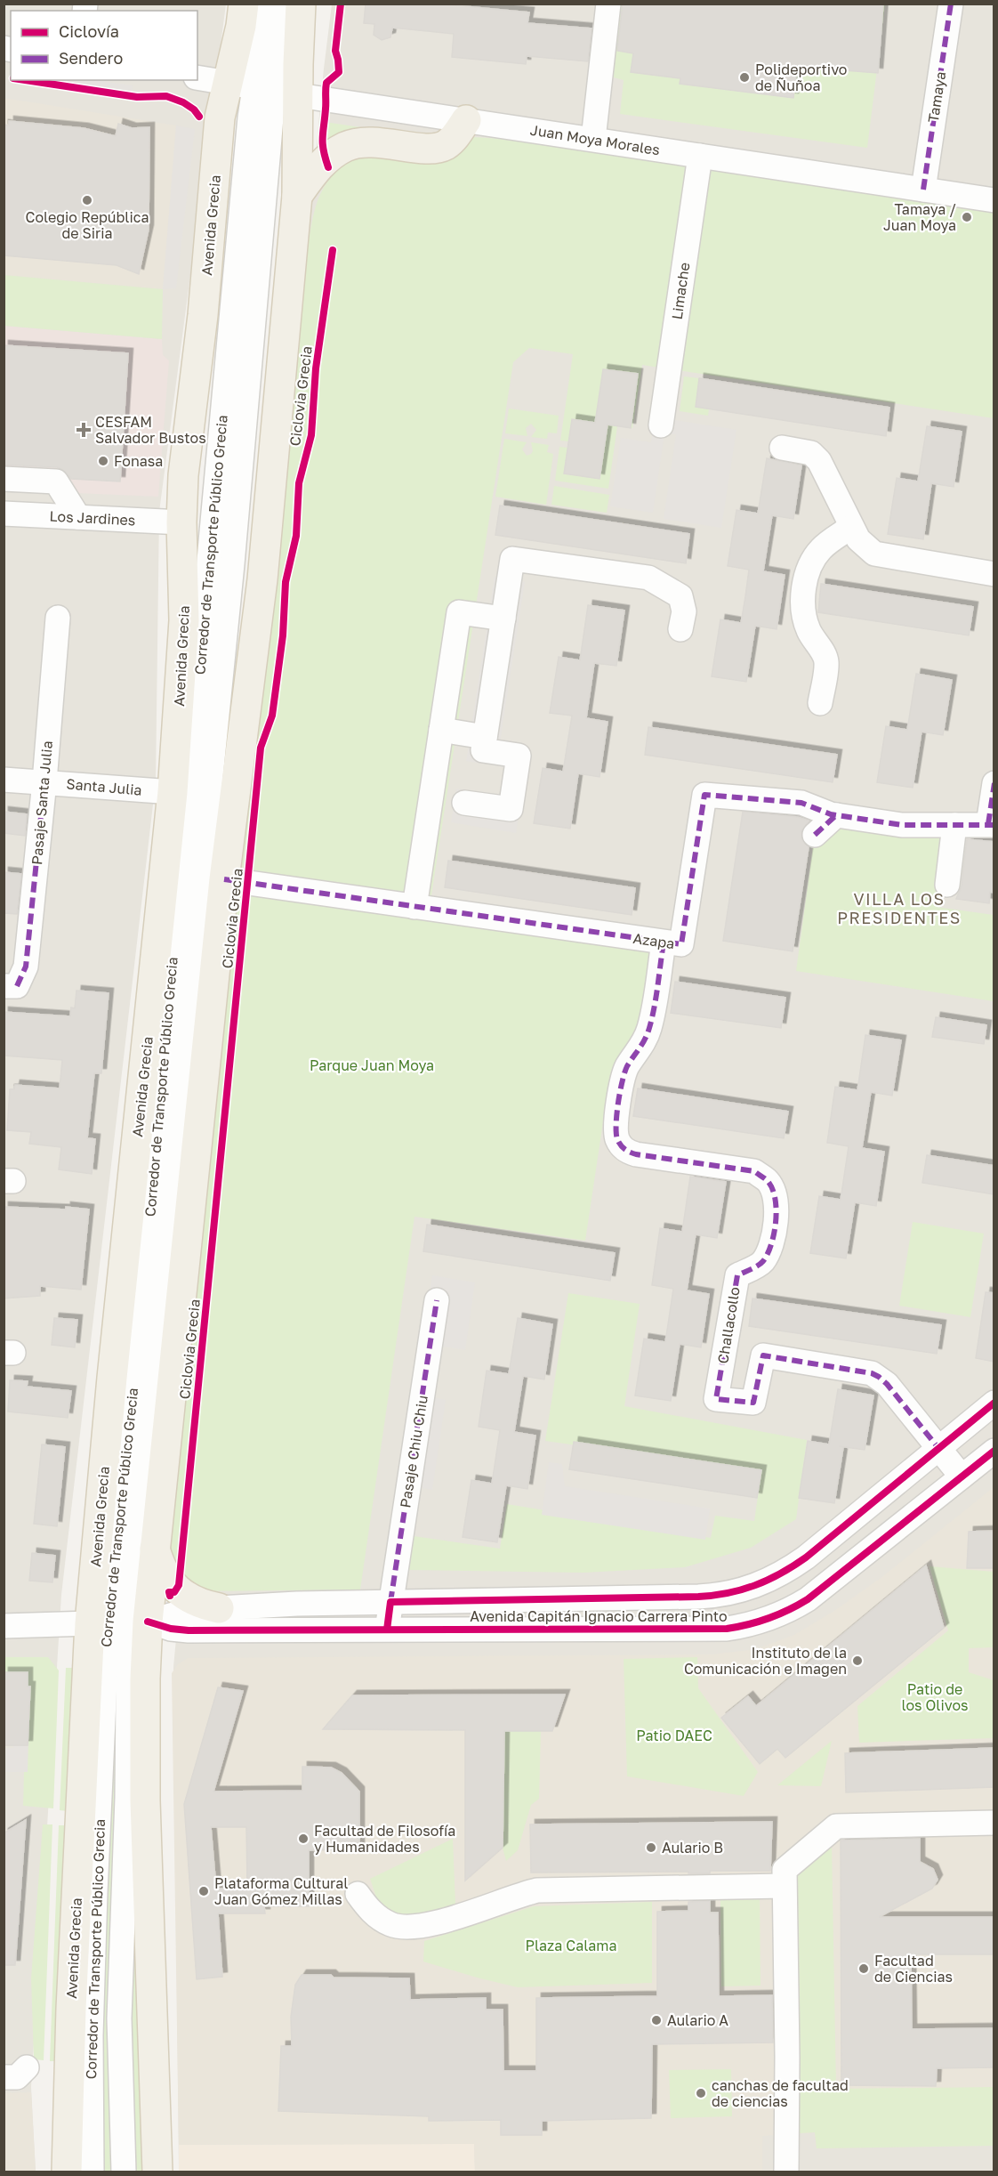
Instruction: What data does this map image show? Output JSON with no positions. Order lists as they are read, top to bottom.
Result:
{
  "streets": {
    "main road": ["Avenida Grecia"],
    "street": [
      "Tamaya",
      "Juan Moya Morales",
      "Limache",
      "Los Jardines",
      "Corredor de Transporte Público Grecia",
      "Santa Julia",
      "Pasaje Santa Julia",
      "Azapa",
      "Challacollo",
      "Pasaje Chiu Chiu",
      "Avenida Capitán Ignacio Carrera Pinto"
    ],
    "cycle path": ["Ciclovia Grecia"]
  },
  "crossings": [
    ["Tamaya", "Juan Moya Morales"],
    ["Juan Moya Morales", "Avenida Grecia"],
    ["Juan Moya Morales", "Limache"],
    ["Juan Moya Morales", "Corredor de Transporte Público Grecia"],
    ["Avenida Grecia", "Los Jardines"],
    ["Avenida Grecia", "Corredor de Transporte Público Grecia"],
    ["Avenida Grecia", "Santa Julia"],
    ["Avenida Grecia", "Azapa"],
    ["Avenida Grecia", "Avenida Capitán Ignacio Carrera Pinto"],
    ["Corredor de Transporte Público Grecia", "Avenida Capitán Ignacio Carrera Pinto"],
    ["Santa Julia", "Pasaje Santa Julia"],
    ["Azapa", "Challacollo"],
    ["Challacollo", "Avenida Capitán Ignacio Carrera Pinto"],
    ["Pasaje Chiu Chiu", "Avenida Capitán Ignacio Carrera Pinto"]
  ],
  "districts": ["VILLA LOS PRESIDENTES"],
  "parks": [
    "Parque Juan Moya",
    "Patio de los Olivos",
    "Patio DAEC",
    "Plaza Calama"
  ],
  "places": {
    "other": [
      "Polideportivo de Ñuñoa",
      "Colegio República de Siria",
      "Tamaya / Juan Moya",
      "Fonasa",
      "Instituto de la Comunicación e Imagen",
      "Facultad de Filosofía y Humanidades",
      "Aulario B",
      "Plataforma Cultural Juan Gómez Millas",
      "Facultad de Ciencias",
      "Aulario A",
      "canchas de facultad de ciencias"
    ],
    "health": ["CESFAM Salvador Bustos"]
  },
  "legend": ["Ciclovía", "Sendero"]
}
